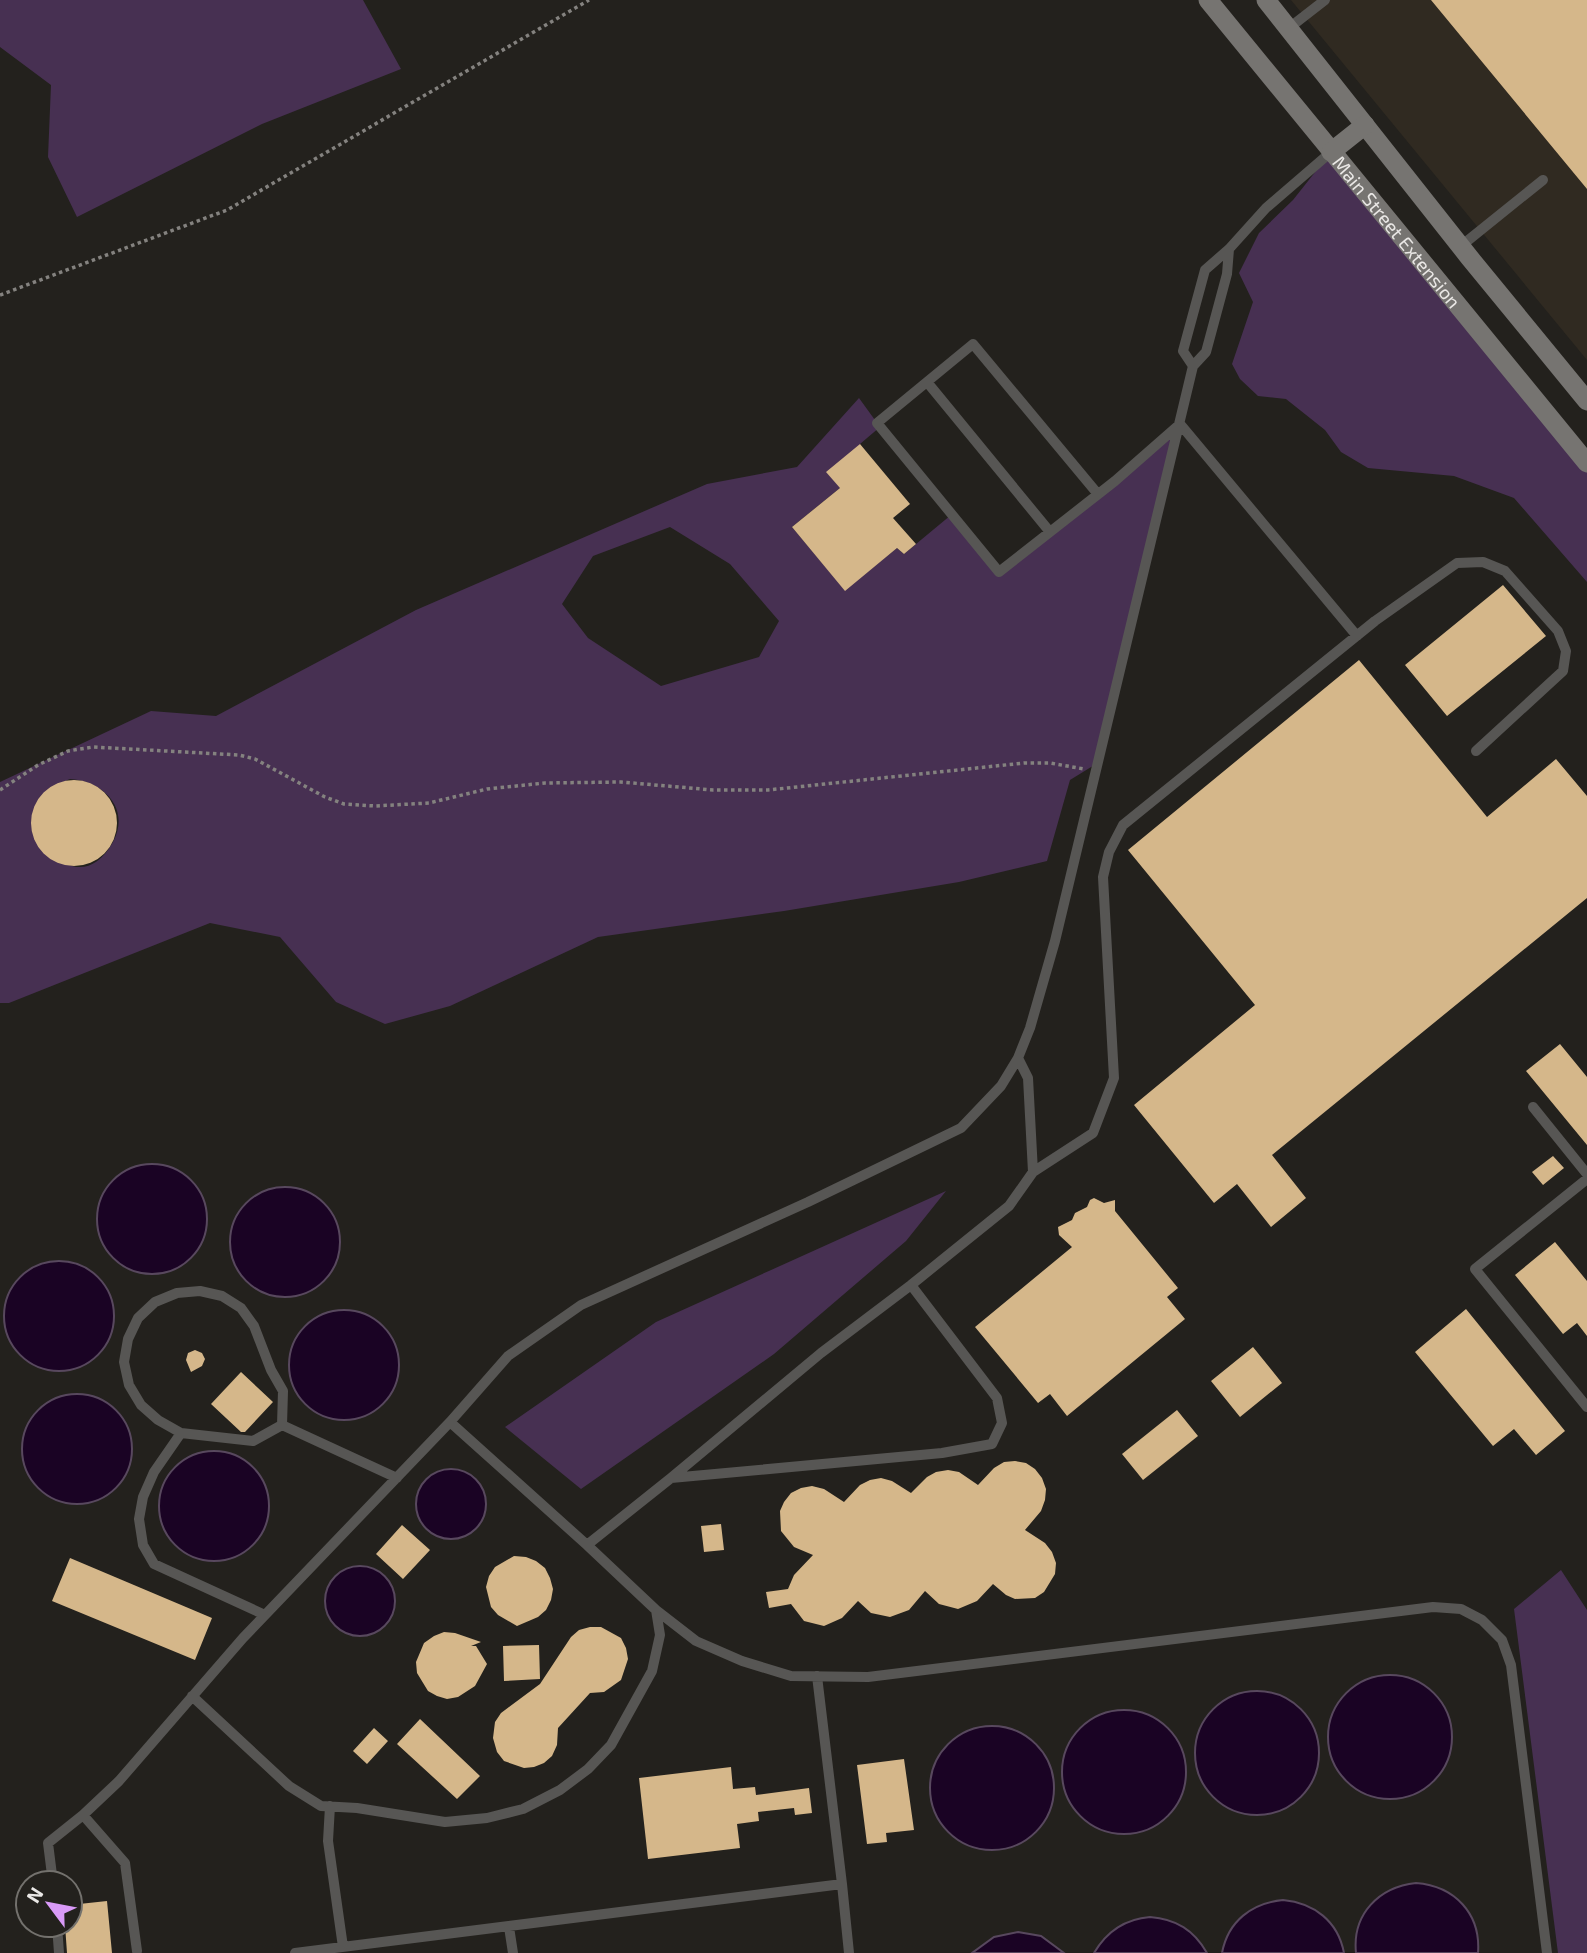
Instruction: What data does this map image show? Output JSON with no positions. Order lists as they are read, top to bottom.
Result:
{
  "streets": {
    "main road": ["Main Street Extension"]
  },
  "north": "top left"
}
